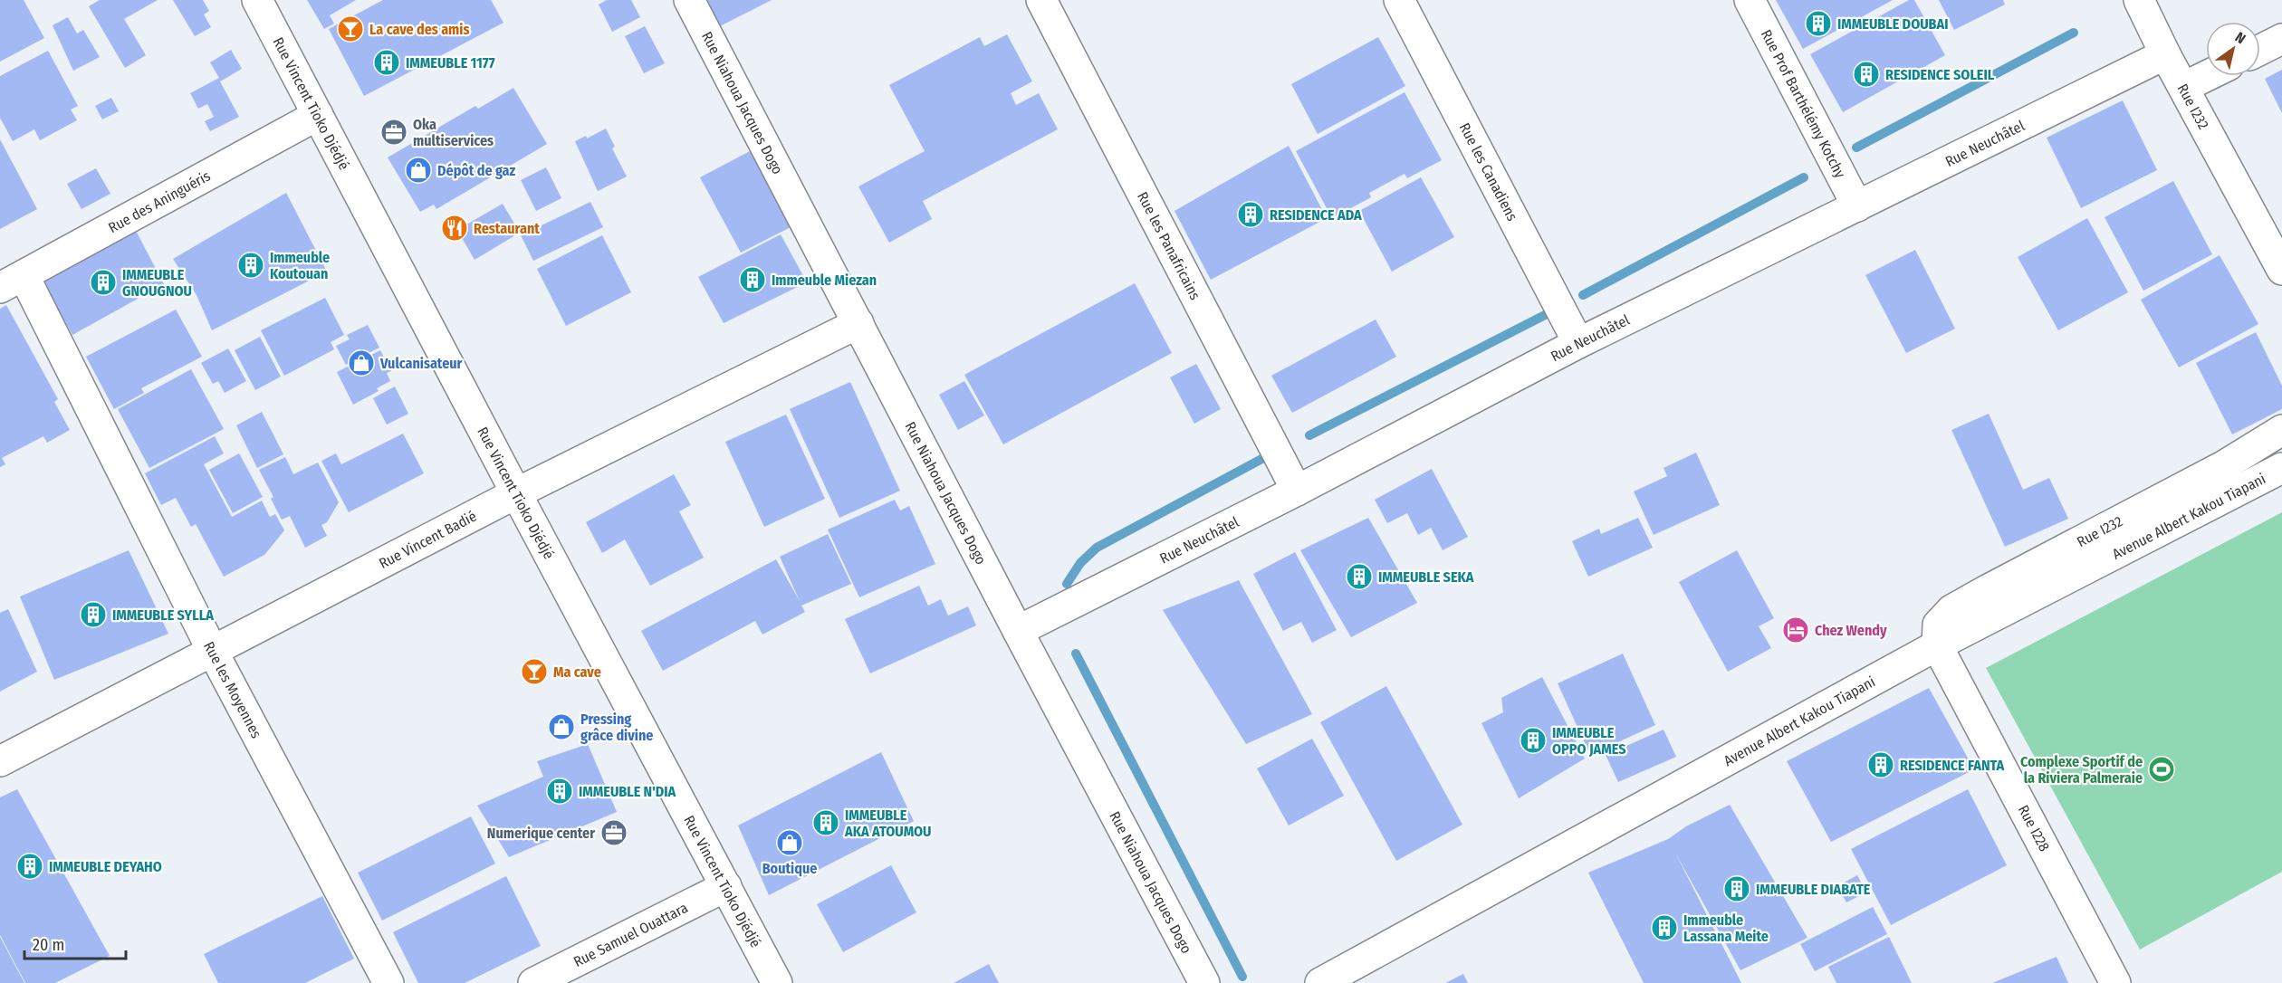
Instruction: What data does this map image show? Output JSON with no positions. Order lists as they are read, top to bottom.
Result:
{
  "streets": {
    "street": [
      "Rue Niahoua Jacques Dogo",
      "Rue Vincent Tioko Djédjé",
      "Rue Prof Barthélémy Kotchy",
      "Rue I232",
      "Rue Neuchâtel",
      "Rue les Canadiens",
      "Rue des Aninguéris",
      "Rue les Panafricains",
      "Avenue Albert Kakou Tiapani",
      "Rue Vincent Badié",
      "Rue les Moyennes",
      "Rue I228",
      "Rue Samuel Ouattara"
    ]
  },
  "crossings": [
    ["Rue Niahoua Jacques Dogo", "Rue Neuchâtel"],
    ["Rue Niahoua Jacques Dogo", "Rue Vincent Badié"],
    ["Rue Vincent Tioko Djédjé", "Rue des Aninguéris"],
    ["Rue Vincent Tioko Djédjé", "Rue Vincent Badié"],
    ["Rue Vincent Tioko Djédjé", "Rue Samuel Ouattara"],
    ["Rue Prof Barthélémy Kotchy", "Rue Neuchâtel"],
    ["Rue I232", "Rue Neuchâtel"],
    ["Rue I232", "Avenue Albert Kakou Tiapani"],
    ["Rue I232", "Rue I228"],
    ["Rue Neuchâtel", "Rue les Canadiens"],
    ["Rue Neuchâtel", "Rue les Panafricains"],
    ["Rue des Aninguéris", "Rue les Moyennes"],
    ["Avenue Albert Kakou Tiapani", "Rue I228"],
    ["Rue Vincent Badié", "Rue les Moyennes"]
  ],
  "places": {
    "building": [
      "IMMEUBLE DOUBAI",
      "IMMEUBLE 1177",
      "RESIDENCE SOLEIL",
      "RESIDENCE ADA",
      "Immeuble Koutouan",
      "Immeuble Miezan",
      "IMMEUBLE GNOUGNOU",
      "IMMEUBLE SEKA",
      "IMMEUBLE SYLLA",
      "IMMEUBLE OPPO JAMES",
      "RESIDENCE FANTA",
      "IMMEUBLE N'DIA",
      "IMMEUBLE AKA ATOUMOU",
      "IMMEUBLE DEYAHO",
      "IMMEUBLE DIABATE",
      "Immeuble Lassana Meite"
    ],
    "bar": ["La cave des amis", "Ma cave"],
    "office": ["Oka multiservices", "Numerique center"],
    "shop": [
      "Dépôt de gaz",
      "Vulcanisateur",
      "Pressing grâce divine",
      "Boutique"
    ],
    "restaurant": ["Restaurant"],
    "hotel": ["Chez Wendy"],
    "sports": ["Complexe Sportif de la Riviera Palmeraie"]
  },
  "scale_bar": "20 m",
  "north": "top right"
}
